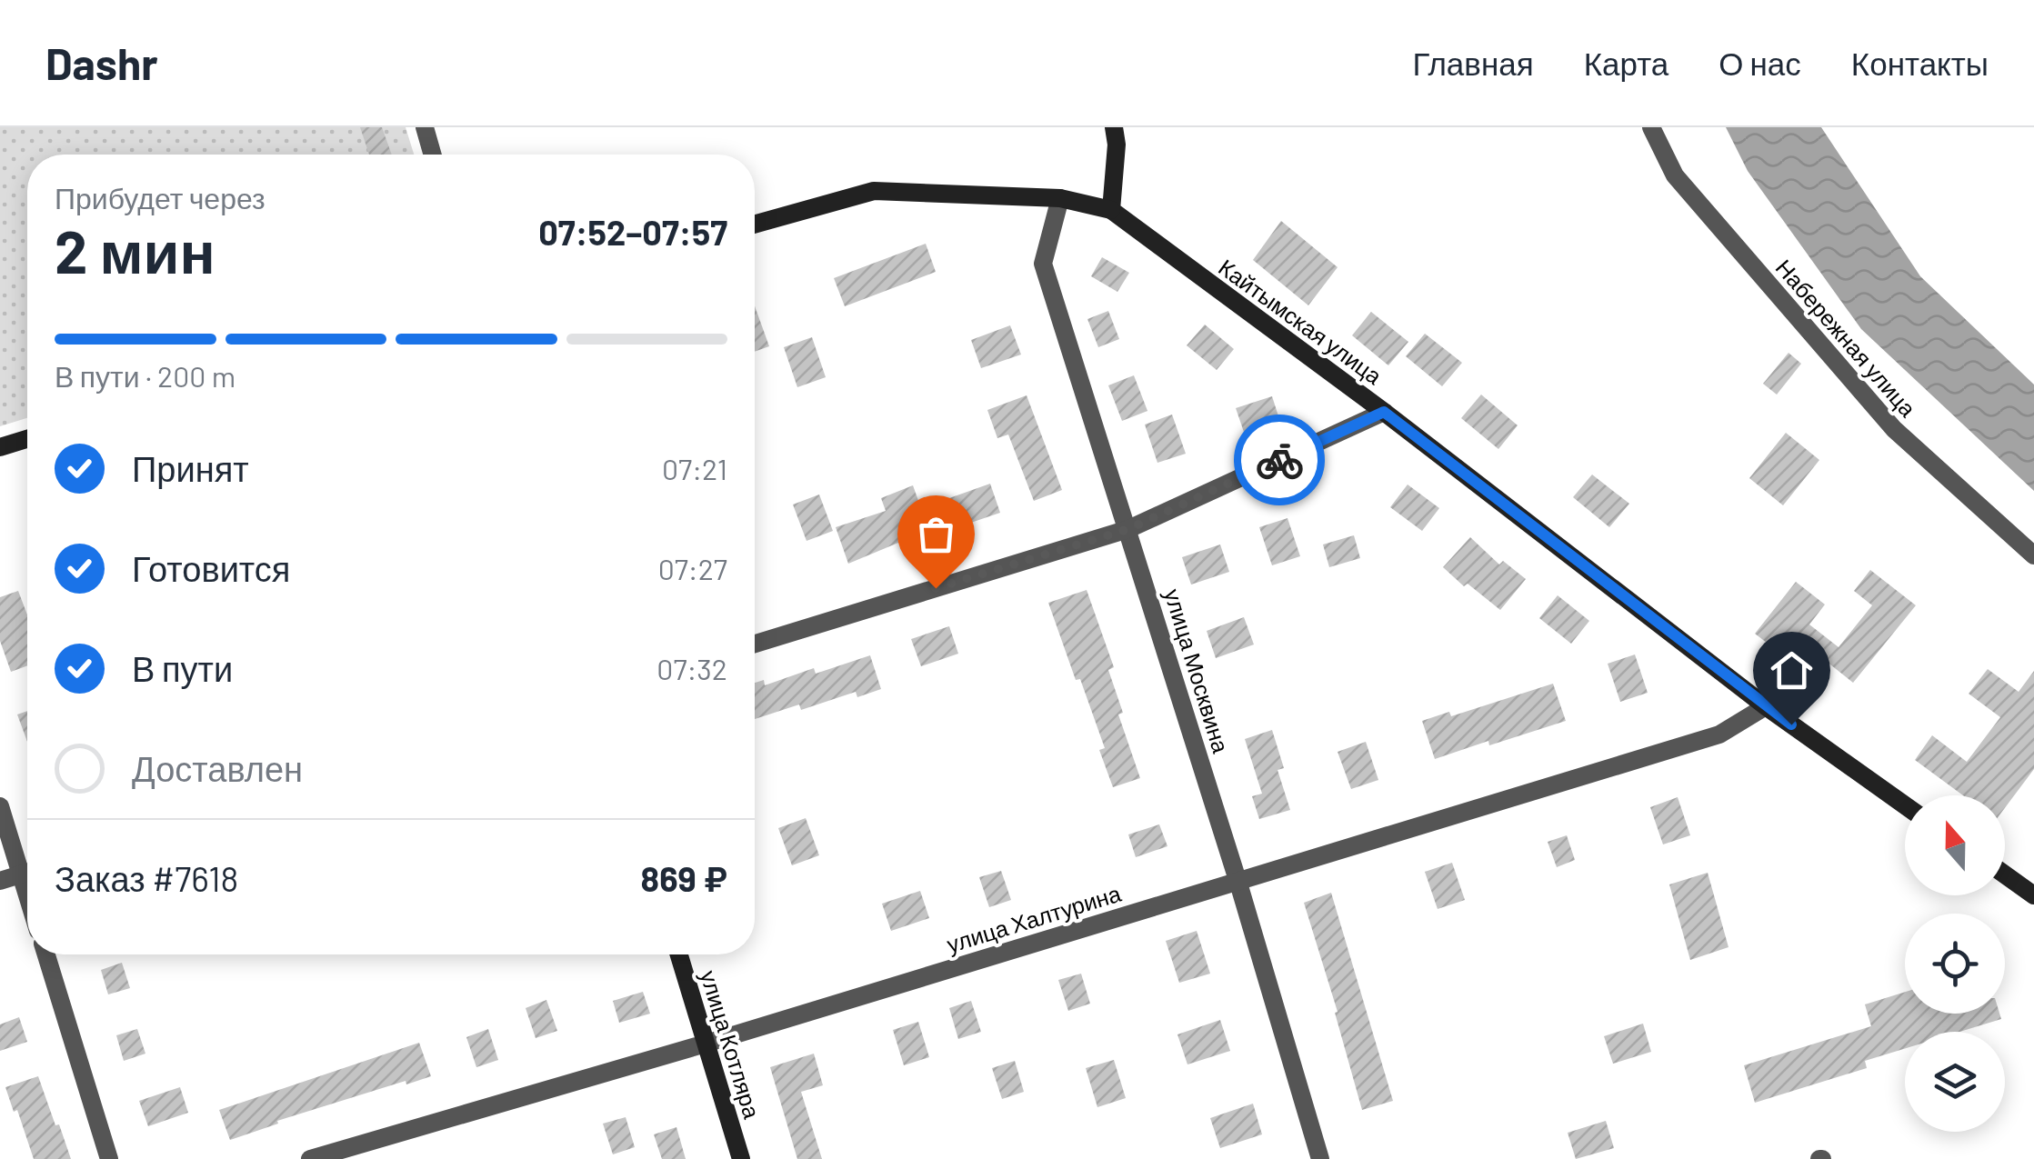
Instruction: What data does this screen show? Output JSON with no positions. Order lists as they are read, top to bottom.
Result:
{
  "streets": {
    "street": [
      "Кайтымская улица",
      "Набережная улица",
      "улица Москвина",
      "улица Халтурина",
      "улица Котляра"
    ]
  },
  "crossings": [
    ["Кайтымская улица", "улица Халтурина"],
    ["улица Москвина", "улица Халтурина"],
    ["улица Халтурина", "улица Котляра"]
  ],
  "north": "top",
  "page": {
    "header": "Dashr",
    "nav": [
      "Главная",
      "Карта",
      "О нас",
      "Контакты"
    ],
    "heading": ["2 мин", "Прибудет через", "07:52–07:57"],
    "panel": ["Заказ #7618", "869 ₽"],
    "bar": "В пути · 200 m",
    "list": [
      ["Принят", "07:21"],
      ["Готовится", "07:27"],
      ["В пути", "07:32"],
      "Доставлен"
    ]
  }
}
